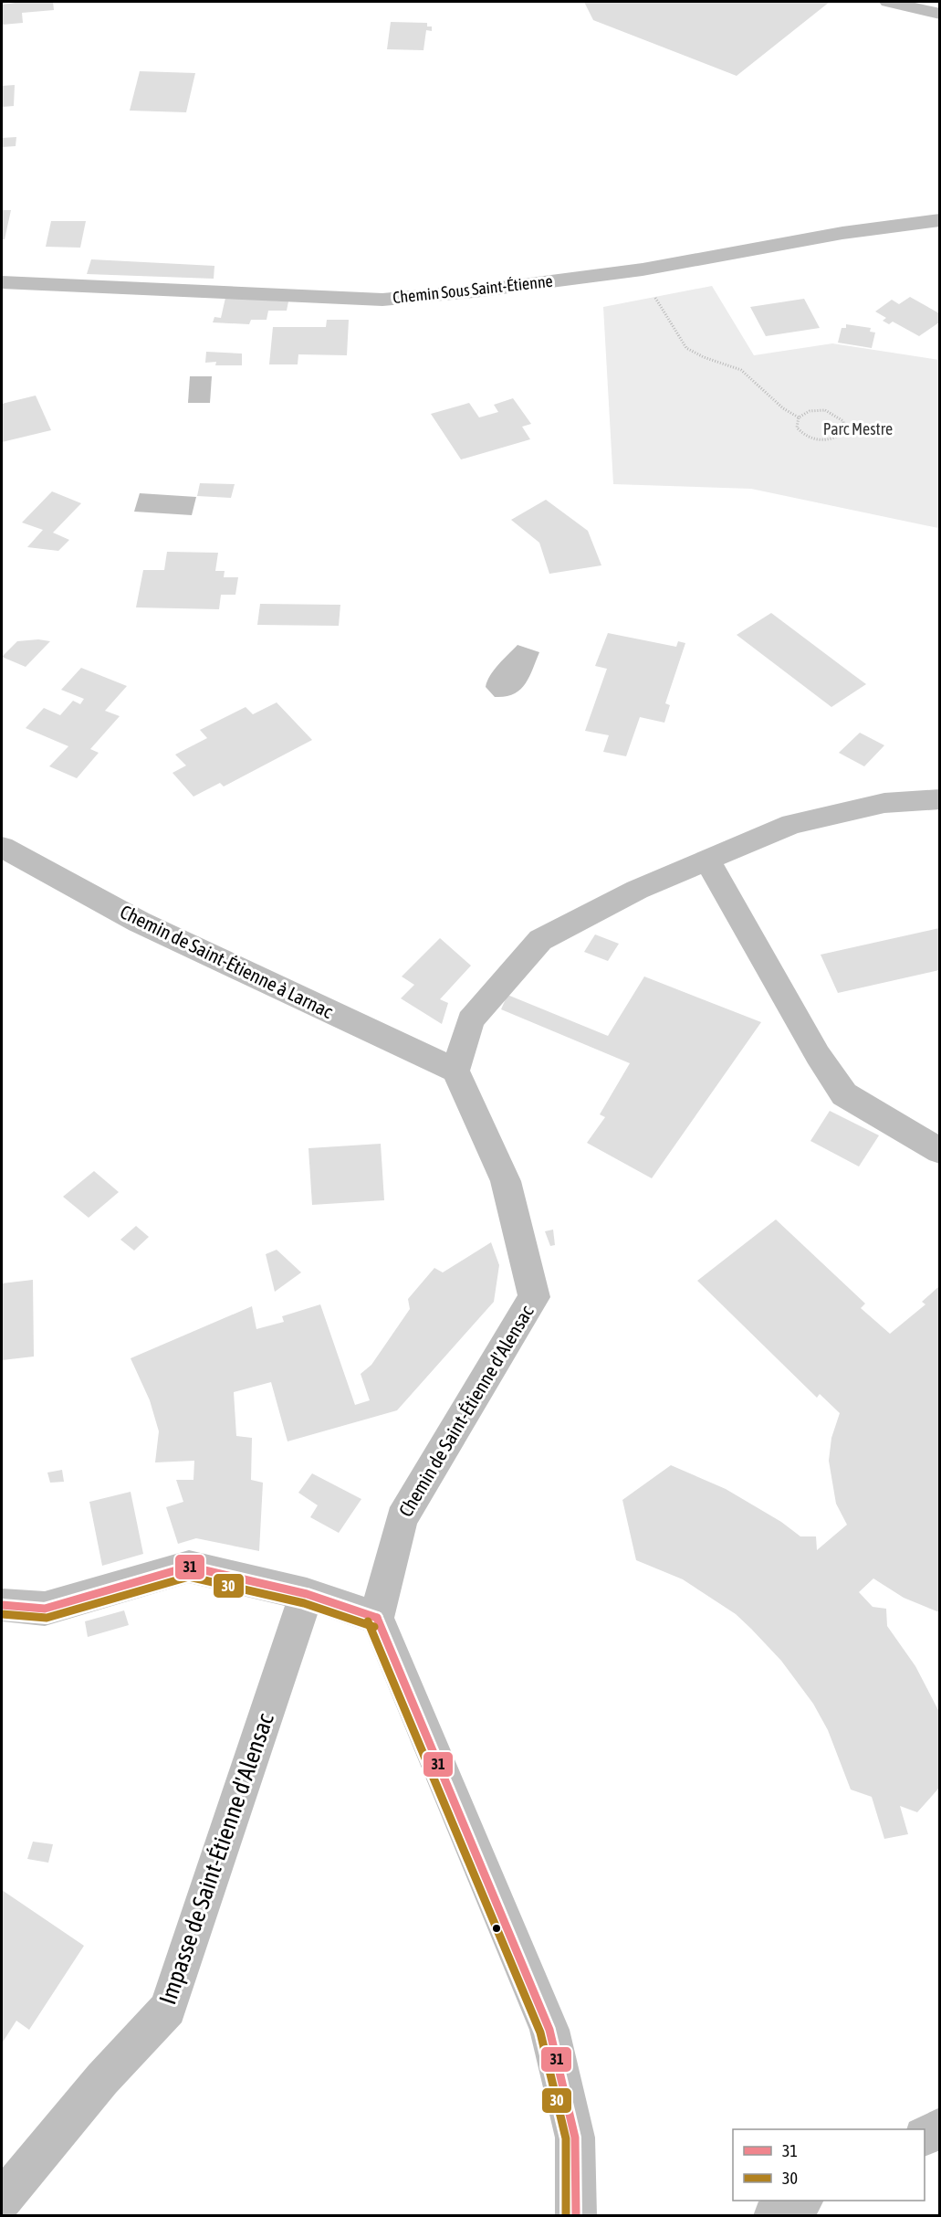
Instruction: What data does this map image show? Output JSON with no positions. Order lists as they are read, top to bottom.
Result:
{
  "streets": {
    "street": [
      "Chemin Sous Saint-Étienne",
      "Chemin de Saint-Étienne à Larnac",
      "Chemin de Saint-Étienne d'Alensac",
      "Impasse de Saint-Étienne d'Alensac"
    ]
  },
  "crossings": [
    ["Chemin de Saint-Étienne à Larnac", "Chemin de Saint-Étienne d'Alensac"]
  ],
  "parks": ["Parc Mestre"],
  "lines": ["transit line 31", "transit line 30"],
  "legend": ["31", "30"]
}
